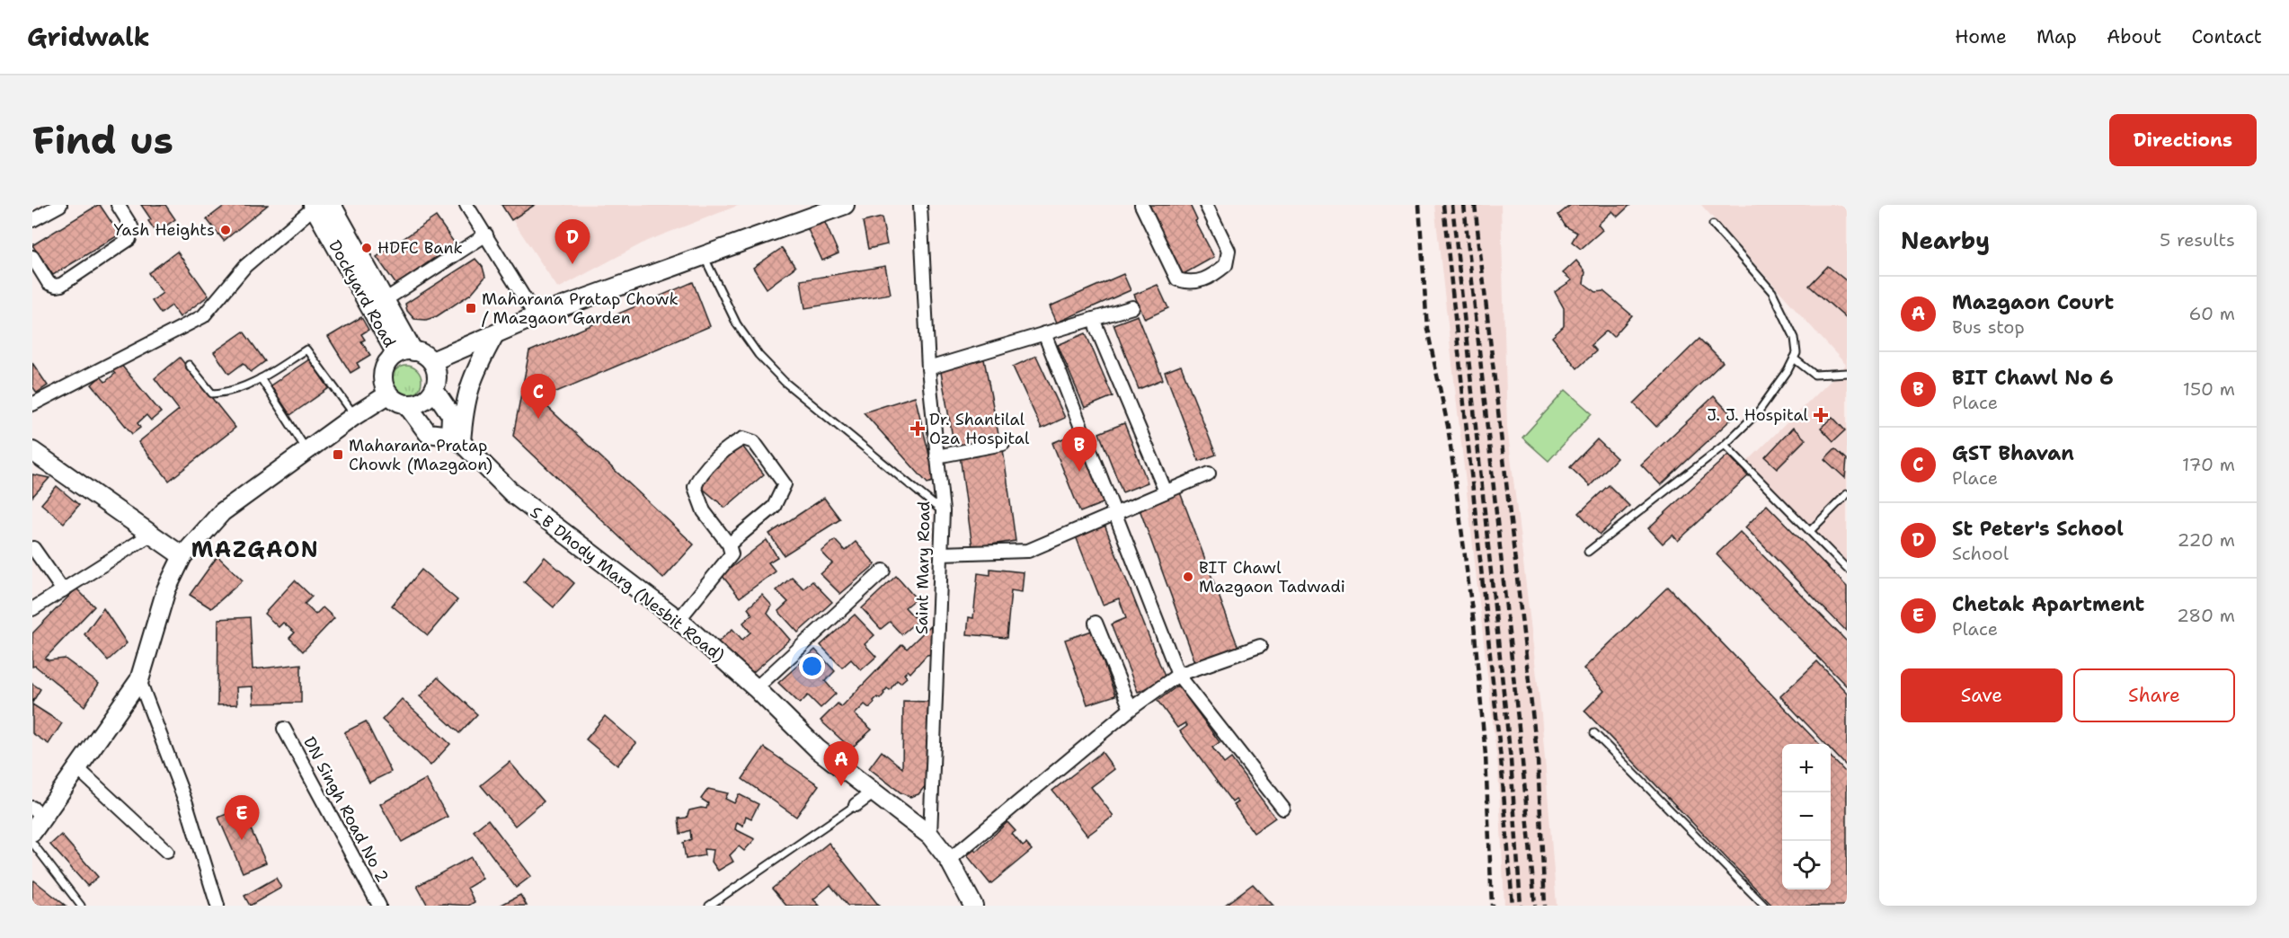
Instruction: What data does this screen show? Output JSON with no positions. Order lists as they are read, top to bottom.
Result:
{
  "streets": {
    "street": [
      "Dockyard Road",
      "Saint Mary Road",
      "S B Dhody Marg (Nesbit Road)",
      "DN Singh Road No 2"
    ]
  },
  "crossings": [
    ["Saint Mary Road", "S B Dhody Marg (Nesbit Road)"]
  ],
  "districts": ["MAZGAON"],
  "places": {
    "other": ["Yash Heights", "HDFC Bank", "BIT Chawl Mazgaon Tadwadi"],
    "transit": ["Maharana Pratap Chowk / Mazgaon Garden", "Maharana Pratap Chowk (Mazgaon)"],
    "health": ["J. J. Hospital", "Dr. Shantilal Oza Hospital"]
  },
  "page": {
    "header": "Gridwalk",
    "nav": [
      "Home",
      "Map",
      "About",
      "Contact"
    ],
    "buttons": [
      "Directions",
      ["Save", "Share"]
    ],
    "title": "Find us",
    "heading": ["Nearby", "5 results"],
    "pins": [
      "D",
      "C",
      "B",
      "A",
      "E"
    ],
    "list": [
      {
        "mark": "A",
        "name": "Mazgaon Court",
        "note": "Bus stop",
        "value": "60 m"
      },
      {
        "mark": "B",
        "name": "BIT Chawl No 6",
        "note": "Place",
        "value": "150 m"
      },
      {
        "mark": "C",
        "name": "GST Bhavan",
        "note": "Place",
        "value": "170 m"
      },
      {
        "mark": "D",
        "name": "St Peter's School",
        "note": "School",
        "value": "220 m"
      },
      {
        "mark": "E",
        "name": "Chetak Apartment",
        "note": "Place",
        "value": "280 m"
      }
    ],
    "map_buttons": ["+", "−"]
  }
}
